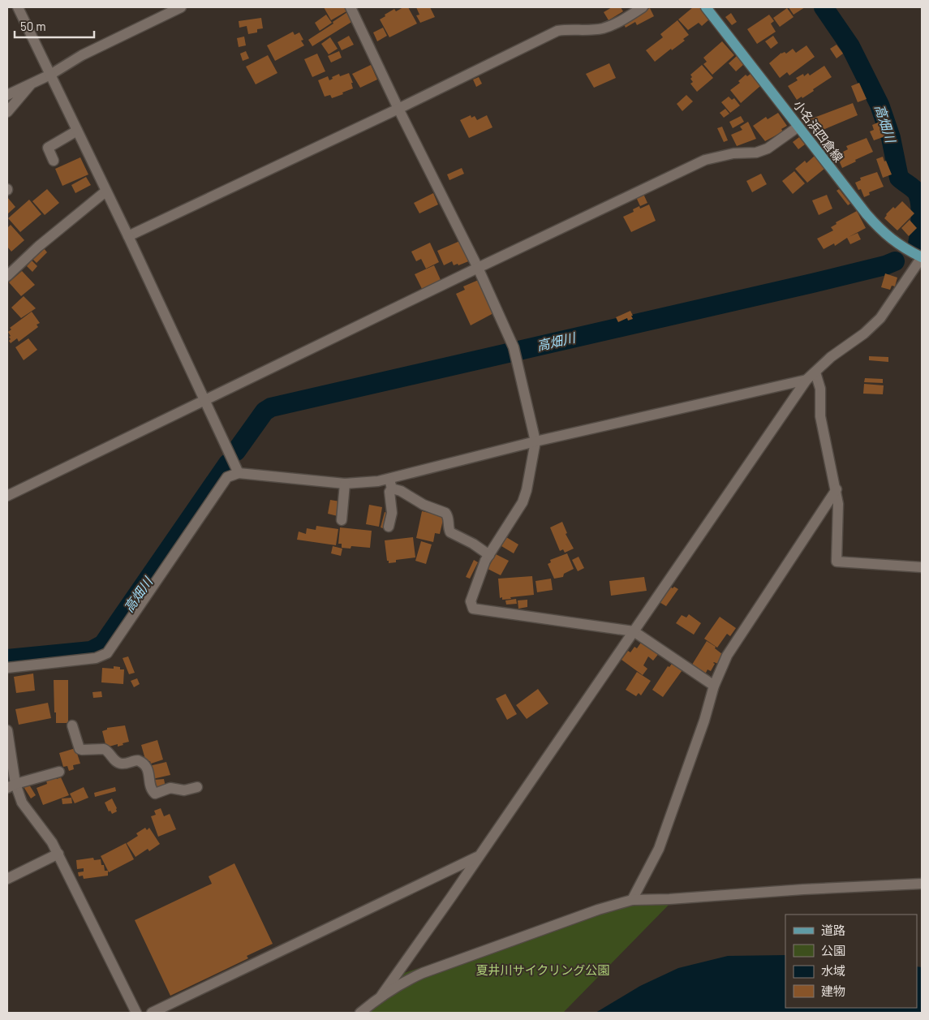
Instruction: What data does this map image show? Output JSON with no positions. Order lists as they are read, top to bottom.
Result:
{
  "streets": {
    "main road": ["小名浜四倉線"]
  },
  "water": ["高畑川"],
  "parks": ["夏井川サイクリング公園"],
  "legend": [
    "道路",
    "公園",
    "水域",
    "建物"
  ],
  "scale_bar": "50 m"
}
